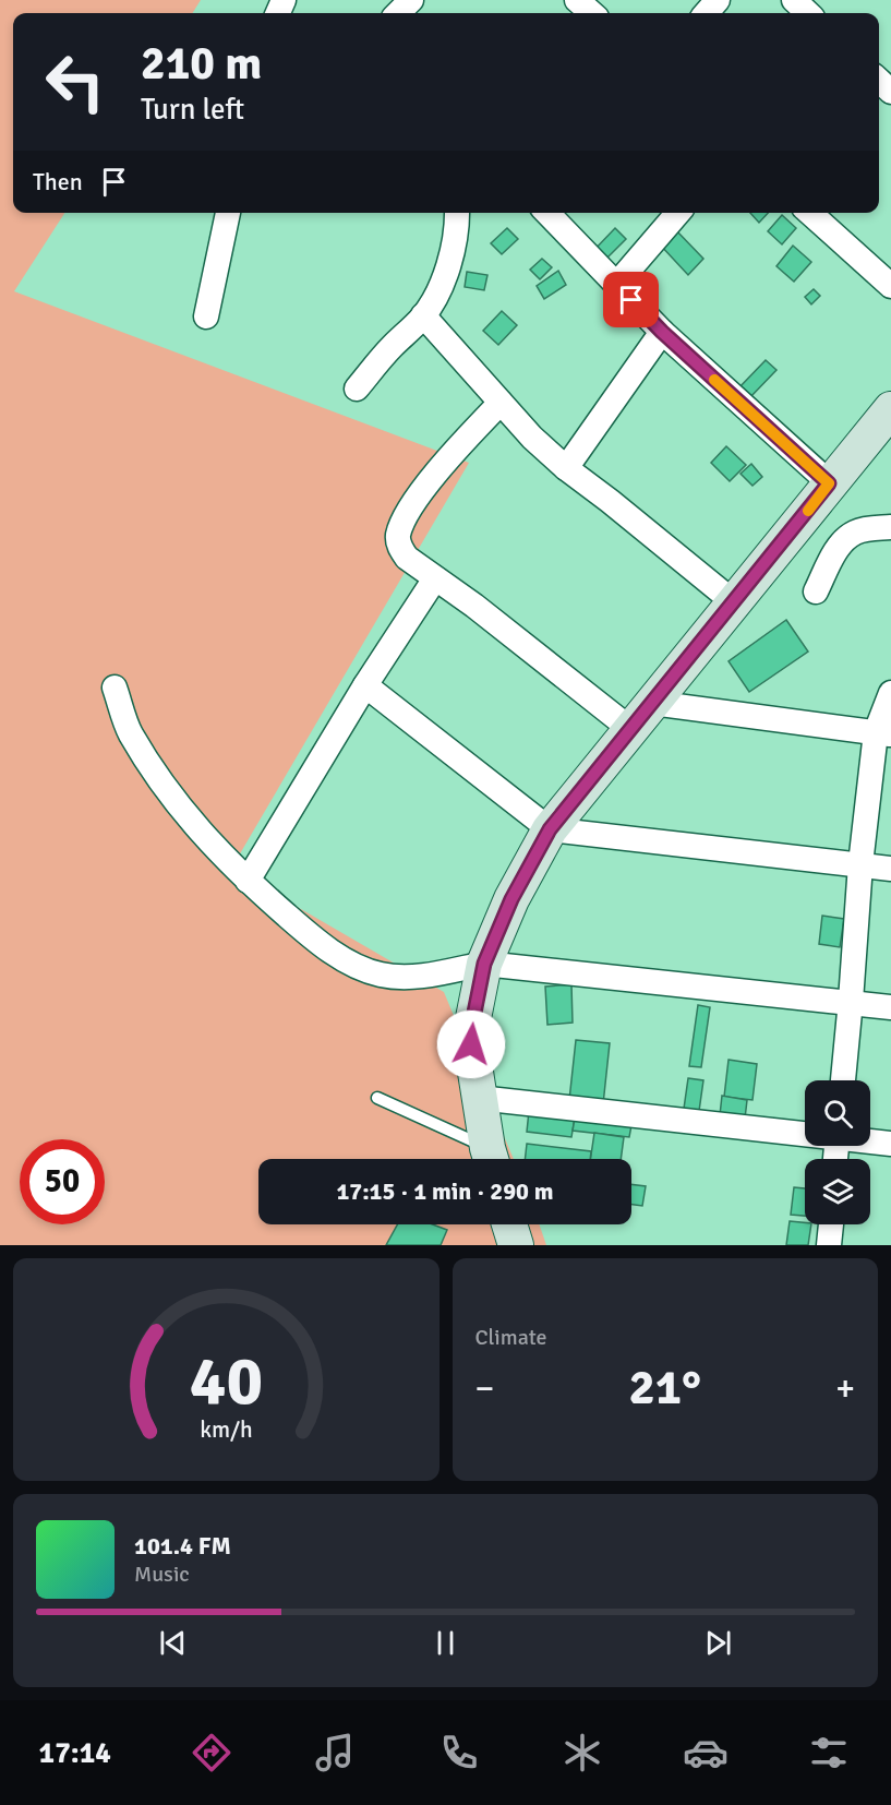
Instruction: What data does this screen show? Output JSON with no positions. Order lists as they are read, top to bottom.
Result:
{
  "page": {
    "turn": ["210 m", "Turn left"],
    "then": "Then",
    "limit": "50",
    "trip": "17:15 · 1 min · 290 m",
    "tile": "Climate",
    "heat": ["−", "21°", "+"],
    "song": ["101.4 FM", "Music"],
    "tabs": "17:14",
    "gauge": ["40", "km/h"]
  }
}
